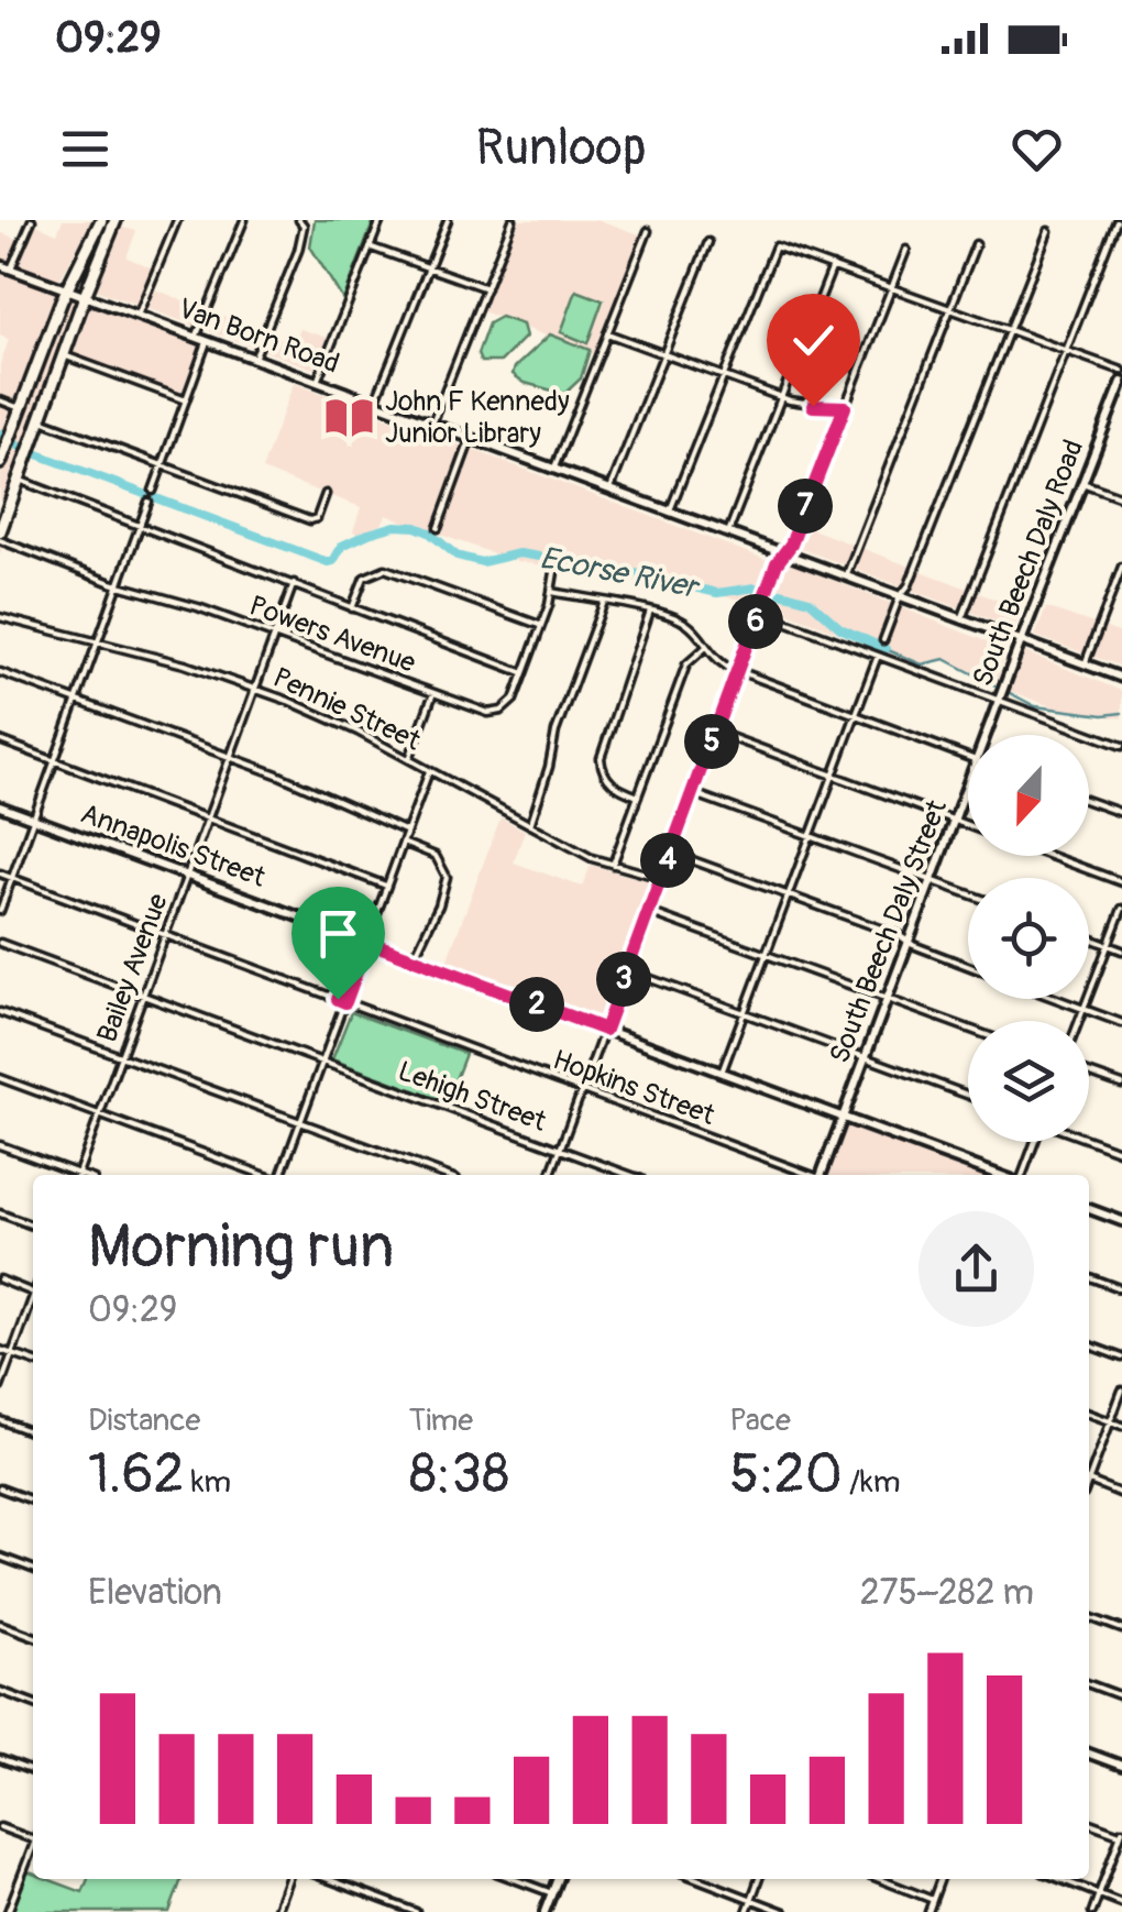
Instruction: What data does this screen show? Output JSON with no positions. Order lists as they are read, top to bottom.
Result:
{
  "streets": {
    "main road": [
      "Van Born Road",
      "South Beech Daly Road",
      "Annapolis Street",
      "South Beech Daly Street"
    ],
    "street": [
      "Powers Avenue",
      "Pennie Street",
      "Bailey Avenue",
      "Hopkins Street",
      "Lehigh Street"
    ]
  },
  "crossings": [
    ["Van Born Road", "South Beech Daly Road"],
    ["Powers Avenue", "Bailey Avenue"],
    ["Pennie Street", "Bailey Avenue"],
    ["Annapolis Street", "South Beech Daly Street"],
    ["Annapolis Street", "Bailey Avenue"],
    ["Bailey Avenue", "Hopkins Street"],
    ["Bailey Avenue", "Lehigh Street"]
  ],
  "water": ["Ecorse River"],
  "places": {
    "library": ["John F Kennedy Junior Library"]
  },
  "north": "bottom",
  "page": {
    "status": "09:29",
    "header": "Runloop",
    "pins": [
      "7",
      "6",
      "5",
      "4",
      "3",
      "2"
    ],
    "heading": ["Morning run", "09:29"],
    "stats": [
      ["Distance", "1.62 km"],
      ["Time", "8:38"],
      ["Pace", "5:20 /km"]
    ],
    "chart": ["Elevation", "275–282 m"]
  }
}
